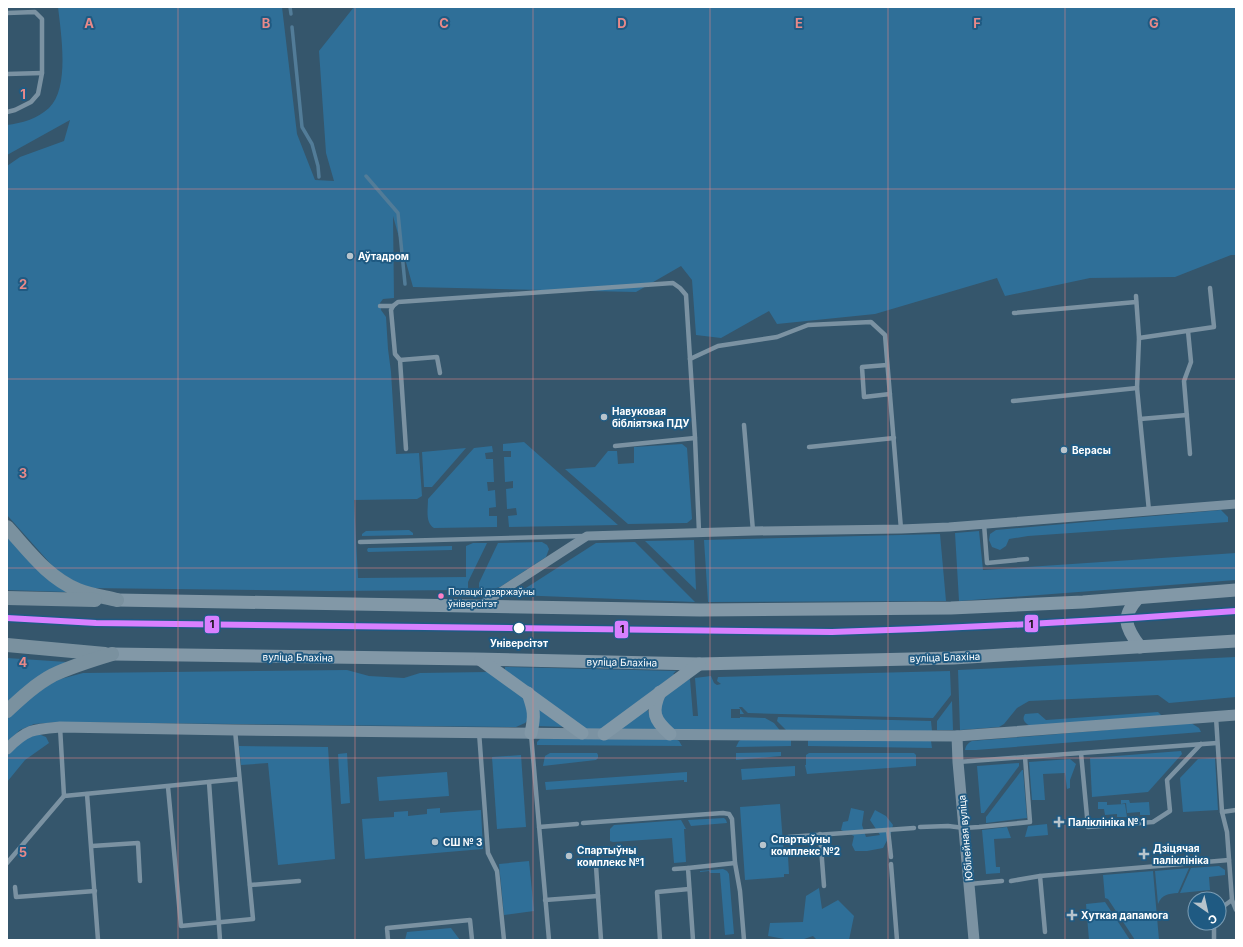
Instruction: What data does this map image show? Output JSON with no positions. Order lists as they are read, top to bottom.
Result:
{
  "streets": {
    "main road": ["вуліца Блахіна"],
    "street": ["Юбілейная вуліца"]
  },
  "places": {
    "other": [
      "Аўтадром",
      "Навуковая бібліятэка ПДУ",
      "Верасы",
      "Полацкі дзяржаўны ўніверсітэт",
      "Універсітэт",
      "СШ № 3",
      "Спартыўны комплекс №2",
      "Спартыўны комплекс №1"
    ],
    "health": ["Паліклініка № 1", "Дзіцячая паліклініка", "Хуткая дапамога"]
  },
  "lines": ["tram line 1"],
  "north": "bottom right",
  "grid": {
    "columns": [
      "A",
      "B",
      "C",
      "D",
      "E",
      "F",
      "G"
    ],
    "rows": [
      "1",
      "2",
      "3",
      "4",
      "5"
    ]
  }
}
